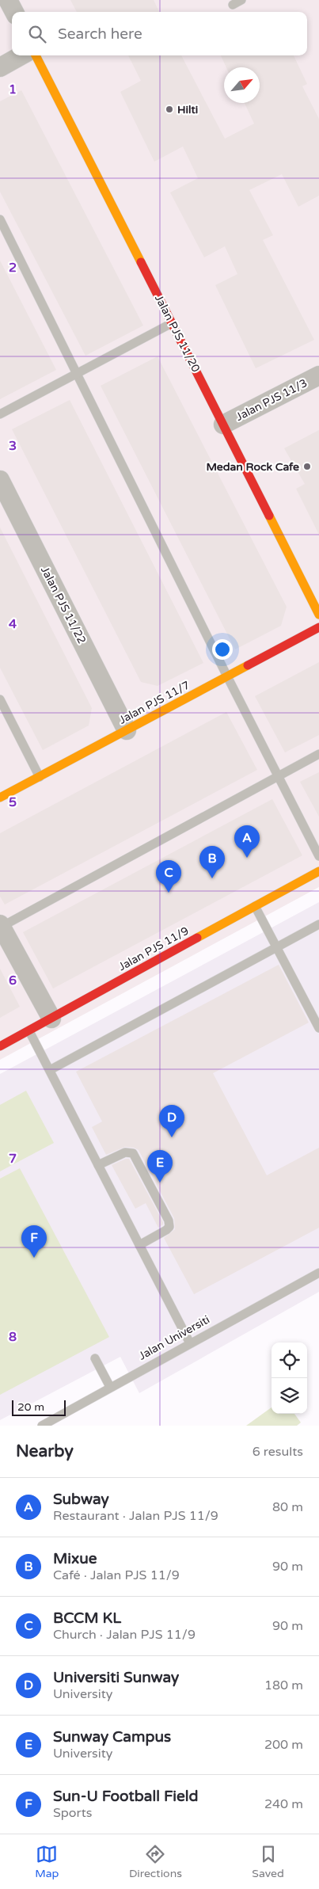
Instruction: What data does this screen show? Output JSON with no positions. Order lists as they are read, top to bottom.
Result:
{
  "streets": {
    "street": [
      "Jalan PJS 11/20",
      "Jalan PJS 11/3",
      "Jalan PJS 11/22",
      "Jalan PJS 11/7",
      "Jalan PJS 11/9"
    ],
    "lane": ["Jalan Universiti"]
  },
  "crossings": [
    ["Jalan PJS 11/20", "Jalan PJS 11/3"],
    ["Jalan PJS 11/22", "Jalan PJS 11/7"]
  ],
  "places": ["Hilti", "Medan Rock Cafe"],
  "scale_bar": "20 m",
  "north": "top right",
  "page": {
    "search": "Search here",
    "pins": [
      "A",
      "B",
      "C",
      "D",
      "E",
      "F"
    ],
    "scale": "20 m",
    "heading": ["Nearby", "6 results"],
    "list": [
      {
        "mark": "A",
        "name": "Subway",
        "note": "Restaurant · Jalan PJS 11/9",
        "value": "80 m"
      },
      {
        "mark": "B",
        "name": "Mixue",
        "note": "Café · Jalan PJS 11/9",
        "value": "90 m"
      },
      {
        "mark": "C",
        "name": "BCCM KL",
        "note": "Church · Jalan PJS 11/9",
        "value": "90 m"
      },
      {
        "mark": "D",
        "name": "Universiti Sunway",
        "note": "University",
        "value": "180 m"
      },
      {
        "mark": "E",
        "name": "Sunway Campus",
        "note": "University",
        "value": "200 m"
      },
      {
        "mark": "F",
        "name": "Sun-U Football Field",
        "note": "Sports",
        "value": "240 m"
      }
    ],
    "nav": ["Map", "Directions", "Saved"]
  },
  "grid": {
    "rows": [
      "1",
      "2",
      "3",
      "4",
      "5",
      "6",
      "7",
      "8"
    ]
  }
}
